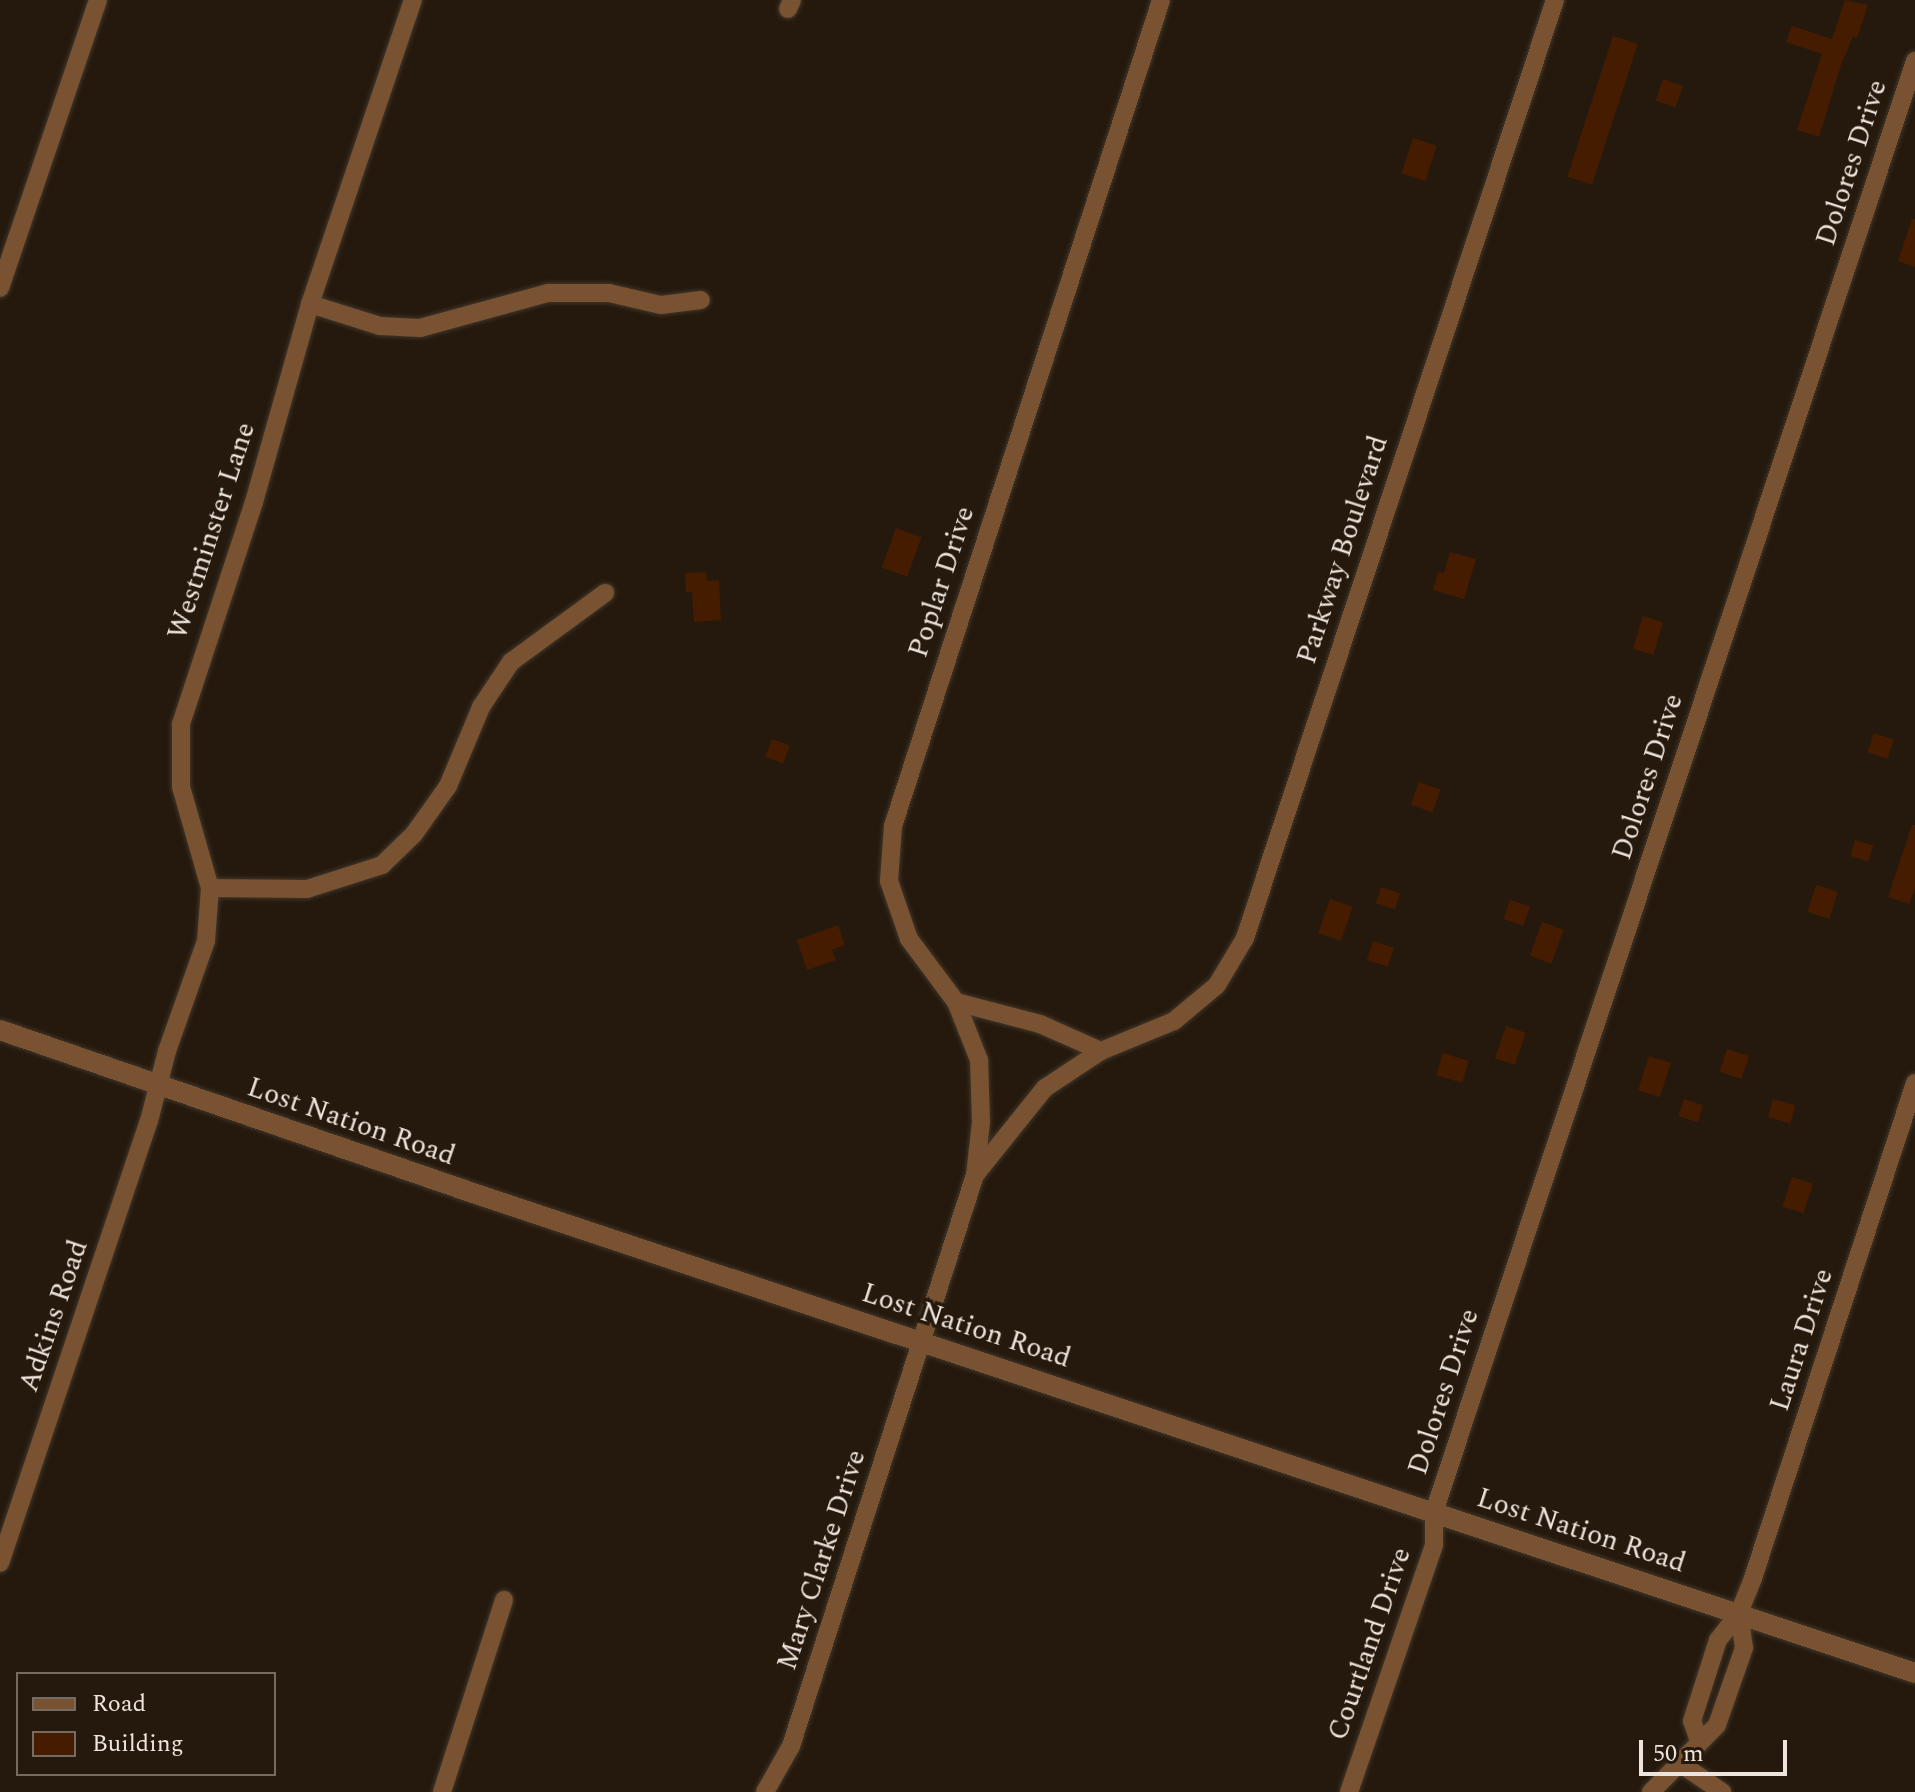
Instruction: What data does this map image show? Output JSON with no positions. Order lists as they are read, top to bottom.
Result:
{
  "streets": {
    "street": [
      "Dolores Drive",
      "Westminster Lane",
      "Parkway Boulevard",
      "Poplar Drive",
      "Lost Nation Road",
      "Adkins Road",
      "Laura Drive",
      "Mary Clarke Drive",
      "Courtland Drive"
    ]
  },
  "crossings": [
    ["Dolores Drive", "Lost Nation Road"],
    ["Dolores Drive", "Courtland Drive"],
    ["Westminster Lane", "Lost Nation Road"],
    ["Westminster Lane", "Adkins Road"],
    ["Parkway Boulevard", "Poplar Drive"],
    ["Parkway Boulevard", "Lost Nation Road"],
    ["Parkway Boulevard", "Mary Clarke Drive"],
    ["Lost Nation Road", "Adkins Road"],
    ["Lost Nation Road", "Laura Drive"],
    ["Lost Nation Road", "Mary Clarke Drive"],
    ["Lost Nation Road", "Courtland Drive"]
  ],
  "legend": ["Road", "Building"],
  "scale_bar": "50 m"
}
